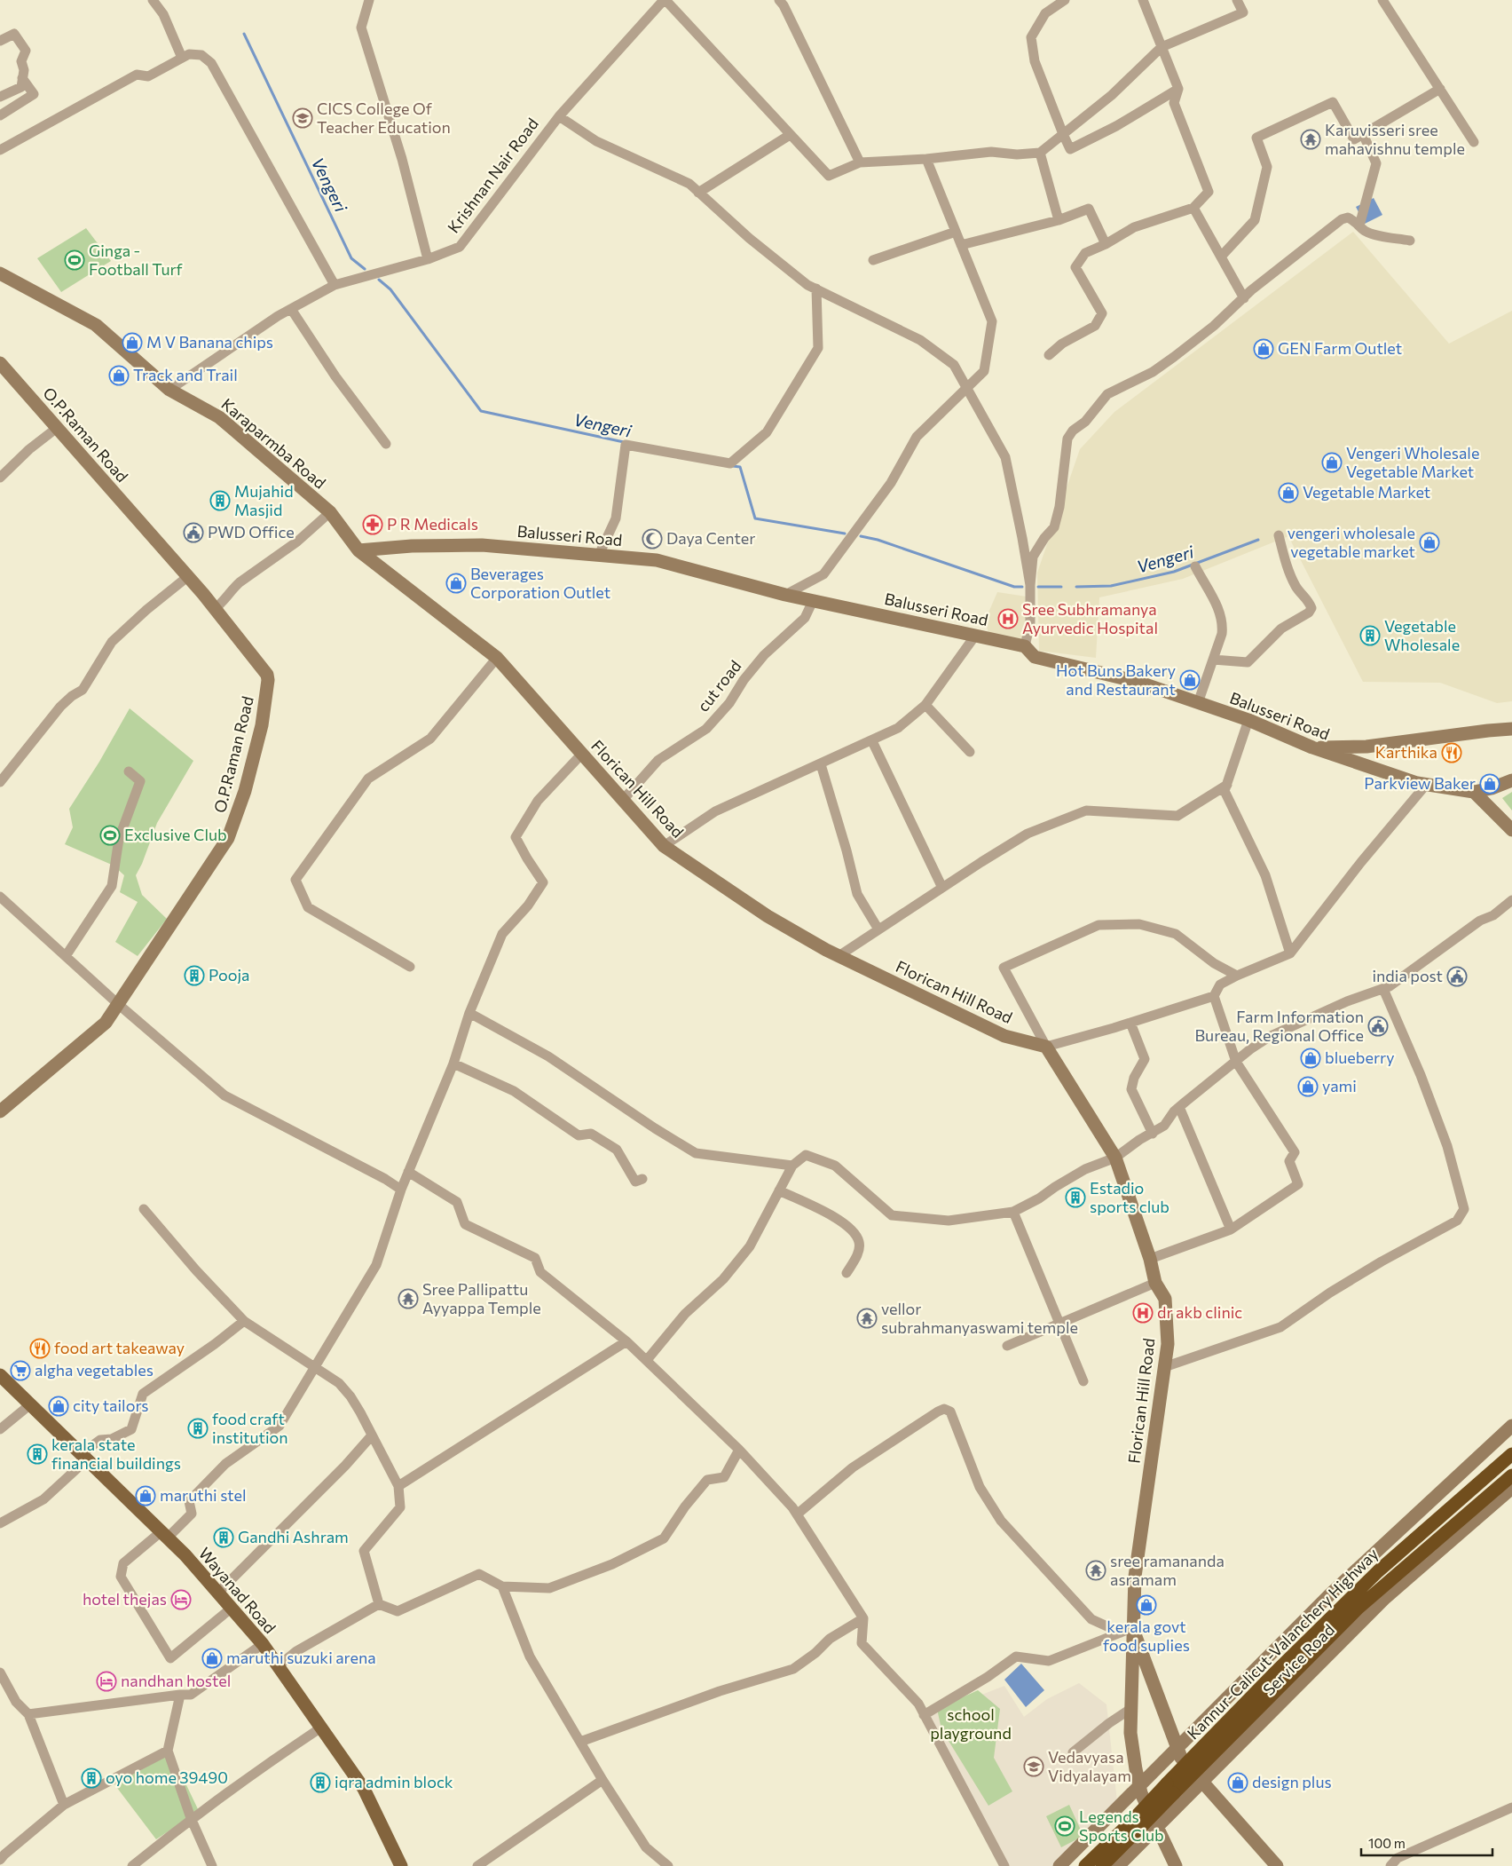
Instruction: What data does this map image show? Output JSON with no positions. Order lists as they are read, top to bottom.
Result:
{
  "streets": {
    "highway": ["Kannur-Calicut-Valanchery Highway"],
    "main road": ["Wayanad Road"],
    "street": [
      "Krishnan Nair Road",
      "O.P.Raman Road",
      "Karaparmba Road",
      "Balusseri Road",
      "cut road",
      "Florican Hill Road",
      "Service Road"
    ]
  },
  "crossings": [
    ["Krishnan Nair Road", "Karaparmba Road"],
    ["Karaparmba Road", "Balusseri Road"],
    ["Karaparmba Road", "Florican Hill Road"],
    ["Balusseri Road", "cut road"],
    ["Balusseri Road", "Florican Hill Road"],
    ["cut road", "Florican Hill Road"],
    ["Florican Hill Road", "Service Road"],
    ["Kannur-Calicut-Valanchery Highway", "Service Road"]
  ],
  "water": ["Vengeri"],
  "parks": ["school playground"],
  "places": {
    "school or university": ["CICS College Of Teacher Education", "Vedavyasa Vidyalayam"],
    "temple": [
      "Karuvisseri sree mahavishnu temple",
      "Sree Pallipattu Ayyappa Temple",
      "vellor subrahmanyaswami temple",
      "sree ramananda asramam"
    ],
    "sports": ["Ginga - Football Turf", "Exclusive Club", "Legends Sports Club"],
    "shop": [
      "M V Banana chips",
      "GEN Farm Outlet",
      "Track and Trail",
      "Vengeri Wholesale Vegetable Market",
      "Vegetable Market",
      "vengeri wholesale vegetable market",
      "Beverages Corporation Outlet",
      "Hot Buns Bakery and Restaurant",
      "Parkview Baker",
      "blueberry",
      "yami",
      "city tailors",
      "maruthi stel",
      "kerala govt food suplies",
      "maruthi suzuki arena",
      "design plus"
    ],
    "building": [
      "Mujahid Masjid",
      "Vegetable Wholesale",
      "Pooja",
      "Estadio sports club",
      "food craft institution",
      "kerala state financial buildings",
      "Gandhi Ashram",
      "oyo home 39490",
      "iqra admin block"
    ],
    "pharmacy": ["P R Medicals"],
    "public building": ["PWD Office", "india post", "Farm Information Bureau, Regional Office"],
    "mosque": ["Daya Center"],
    "hospital": ["Sree Subhramanya Ayurvedic Hospital", "dr akb clinic"],
    "restaurant": ["Karthika", "food art takeaway"],
    "supermarket": ["algha vegetables"],
    "hotel": ["hotel thejas", "nandhan hostel"]
  },
  "scale_bar": "100 m"
}
